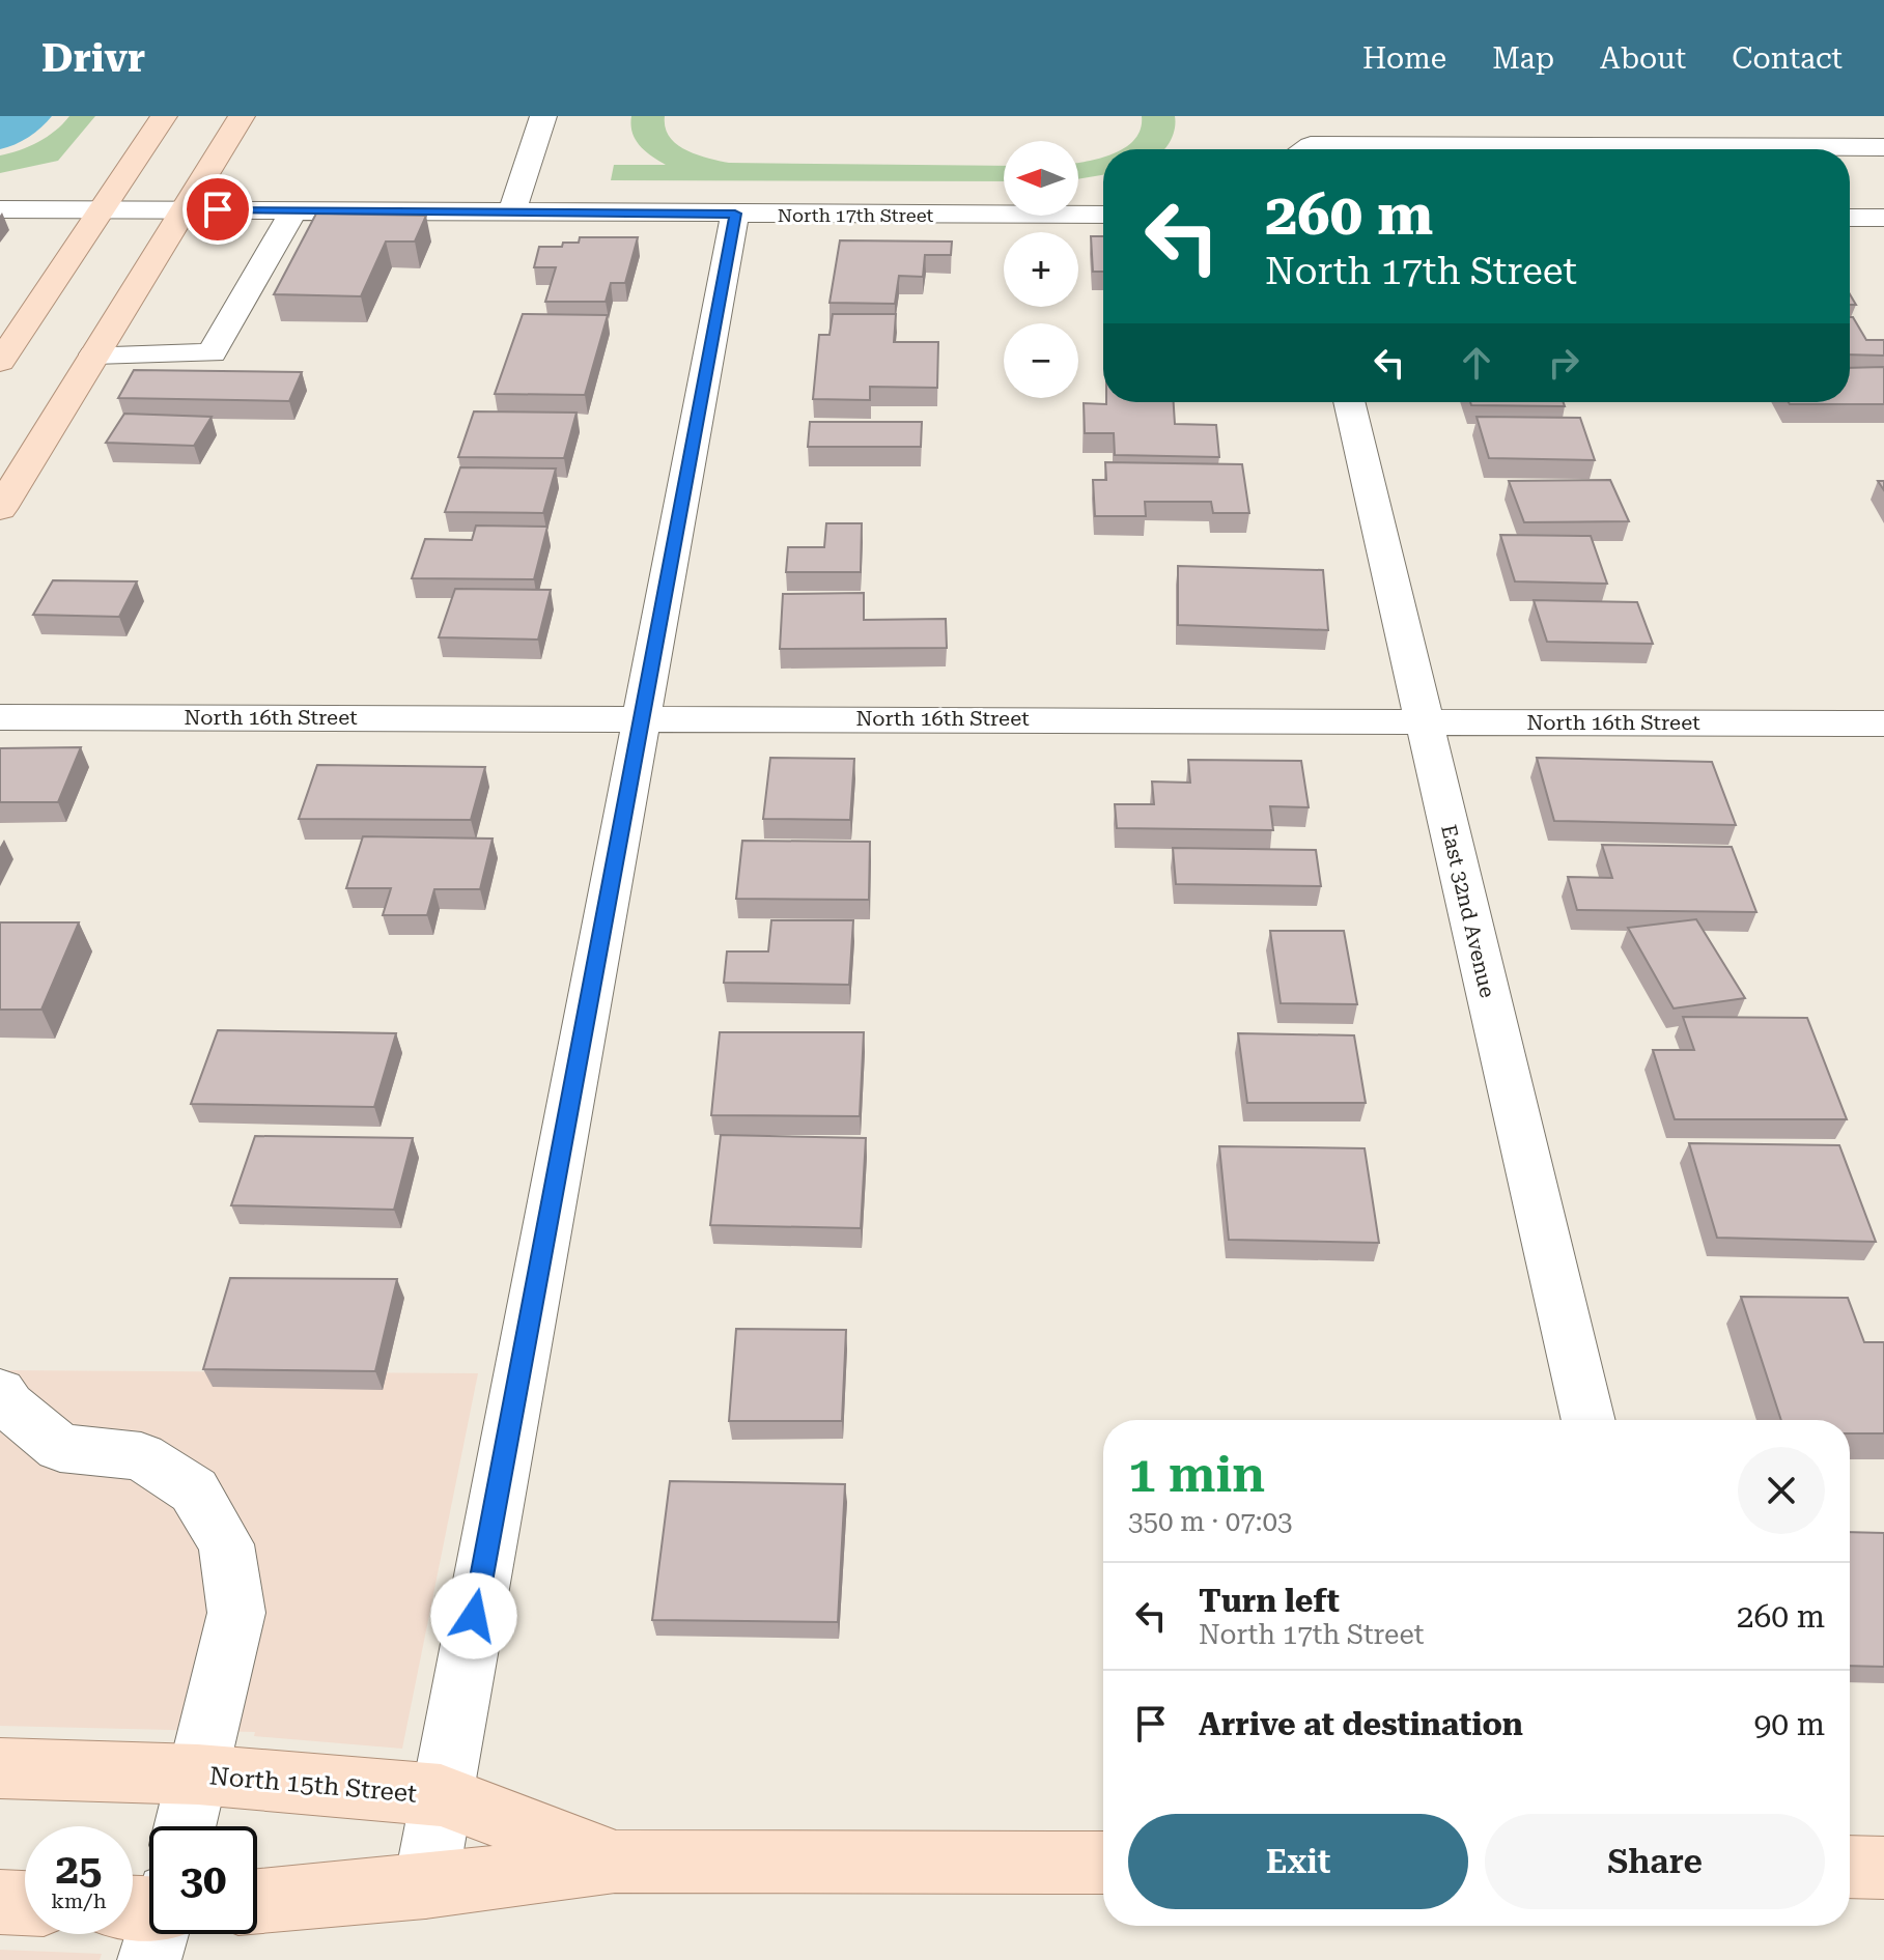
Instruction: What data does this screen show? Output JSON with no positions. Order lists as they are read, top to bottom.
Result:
{
  "streets": {
    "main road": ["North 15th Street"],
    "street": ["North 17th Street", "North 16th Street", "East 32nd Avenue"]
  },
  "crossings": [
    ["North 16th Street", "East 32nd Avenue"]
  ],
  "north": "left",
  "page": {
    "header": "Drivr",
    "nav": [
      "Home",
      "Map",
      "About",
      "Contact"
    ],
    "map_buttons": ["+", "−"],
    "turn": ["260 m", "North 17th Street"],
    "heading": ["1 min", "350 m · 07:03"],
    "list": [
      {
        "name": "Turn left",
        "note": "North 17th Street",
        "value": "260 m"
      },
      {
        "name": "Arrive at destination",
        "value": "90 m"
      }
    ],
    "buttons": ["Exit", "Share"],
    "speed": "25 km/h",
    "limit": "30"
  }
}
